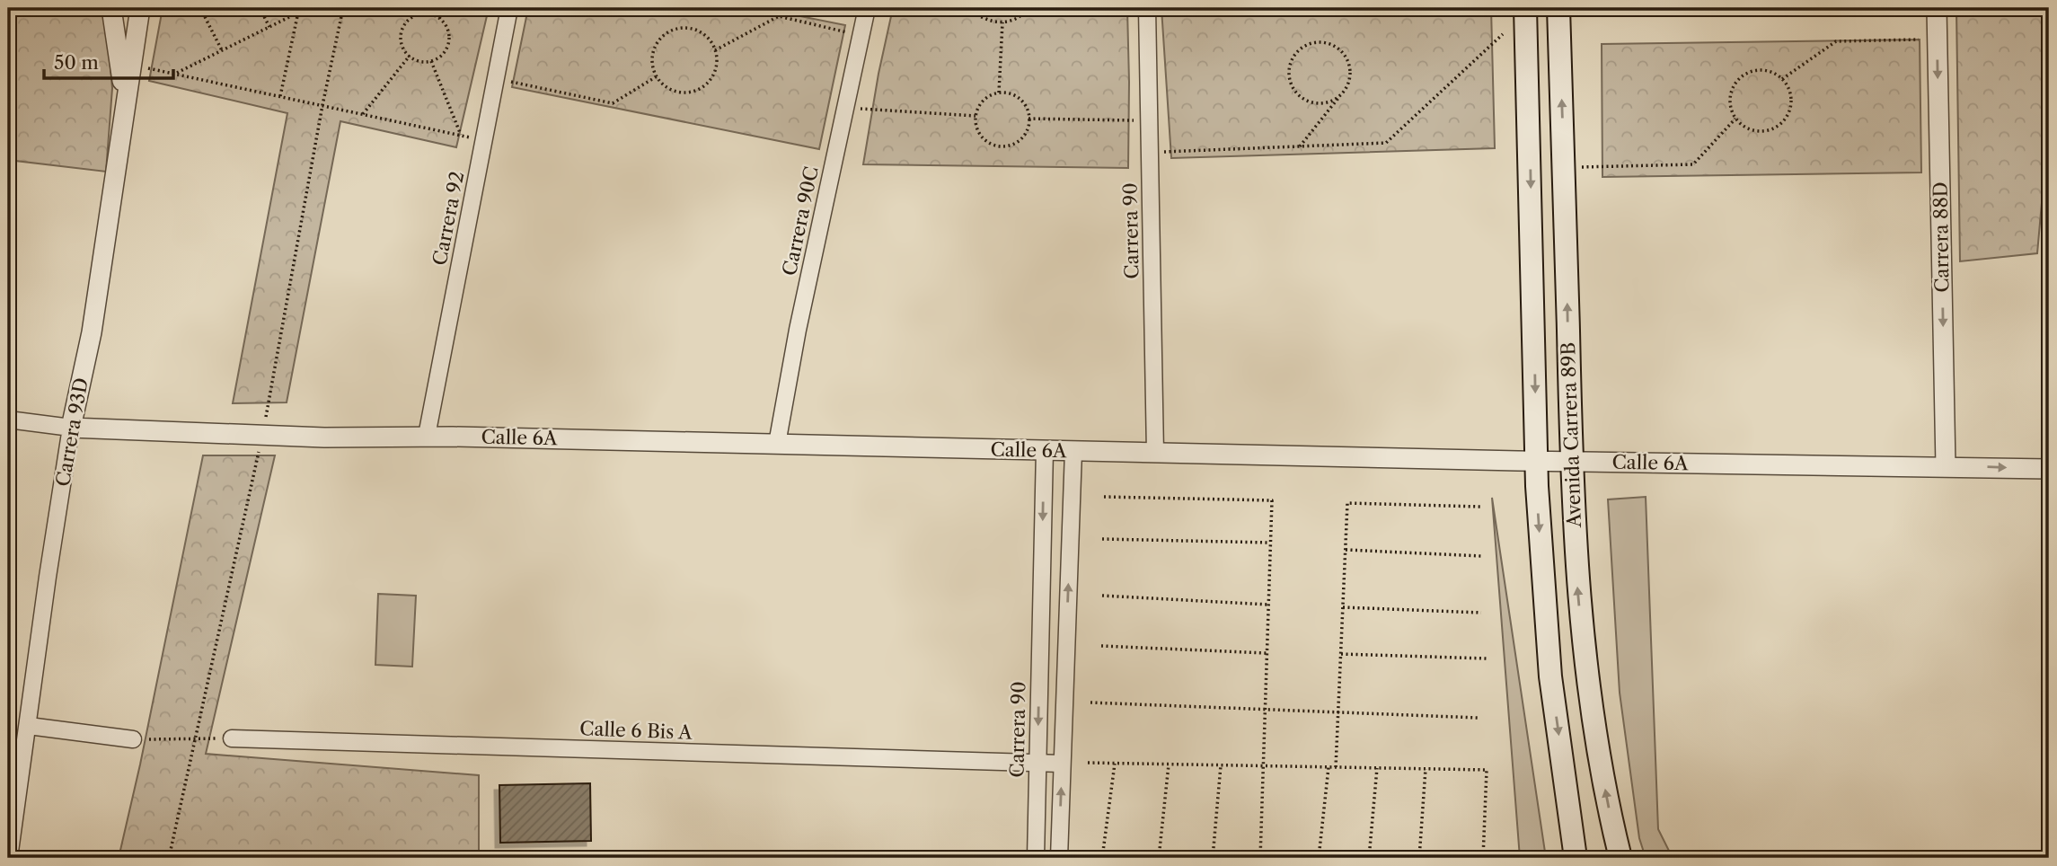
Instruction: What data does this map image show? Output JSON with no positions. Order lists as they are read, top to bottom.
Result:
{
  "streets": {
    "main road": ["Avenida Carrera 89B"],
    "street": [
      "Carrera 92",
      "Carrera 90C",
      "Carrera 90",
      "Carrera 88D",
      "Carrera 93D",
      "Calle 6A",
      "Calle 6 Bis A"
    ]
  },
  "crossings": [
    ["Carrera 92", "Calle 6A"],
    ["Carrera 90C", "Calle 6A"],
    ["Carrera 90", "Calle 6A"],
    ["Carrera 90", "Calle 6 Bis A"],
    ["Carrera 88D", "Calle 6A"],
    ["Carrera 93D", "Calle 6A"],
    ["Avenida Carrera 89B", "Calle 6A"]
  ],
  "one_way": ["Carrera 88D"],
  "scale_bar": "50 m"
}
